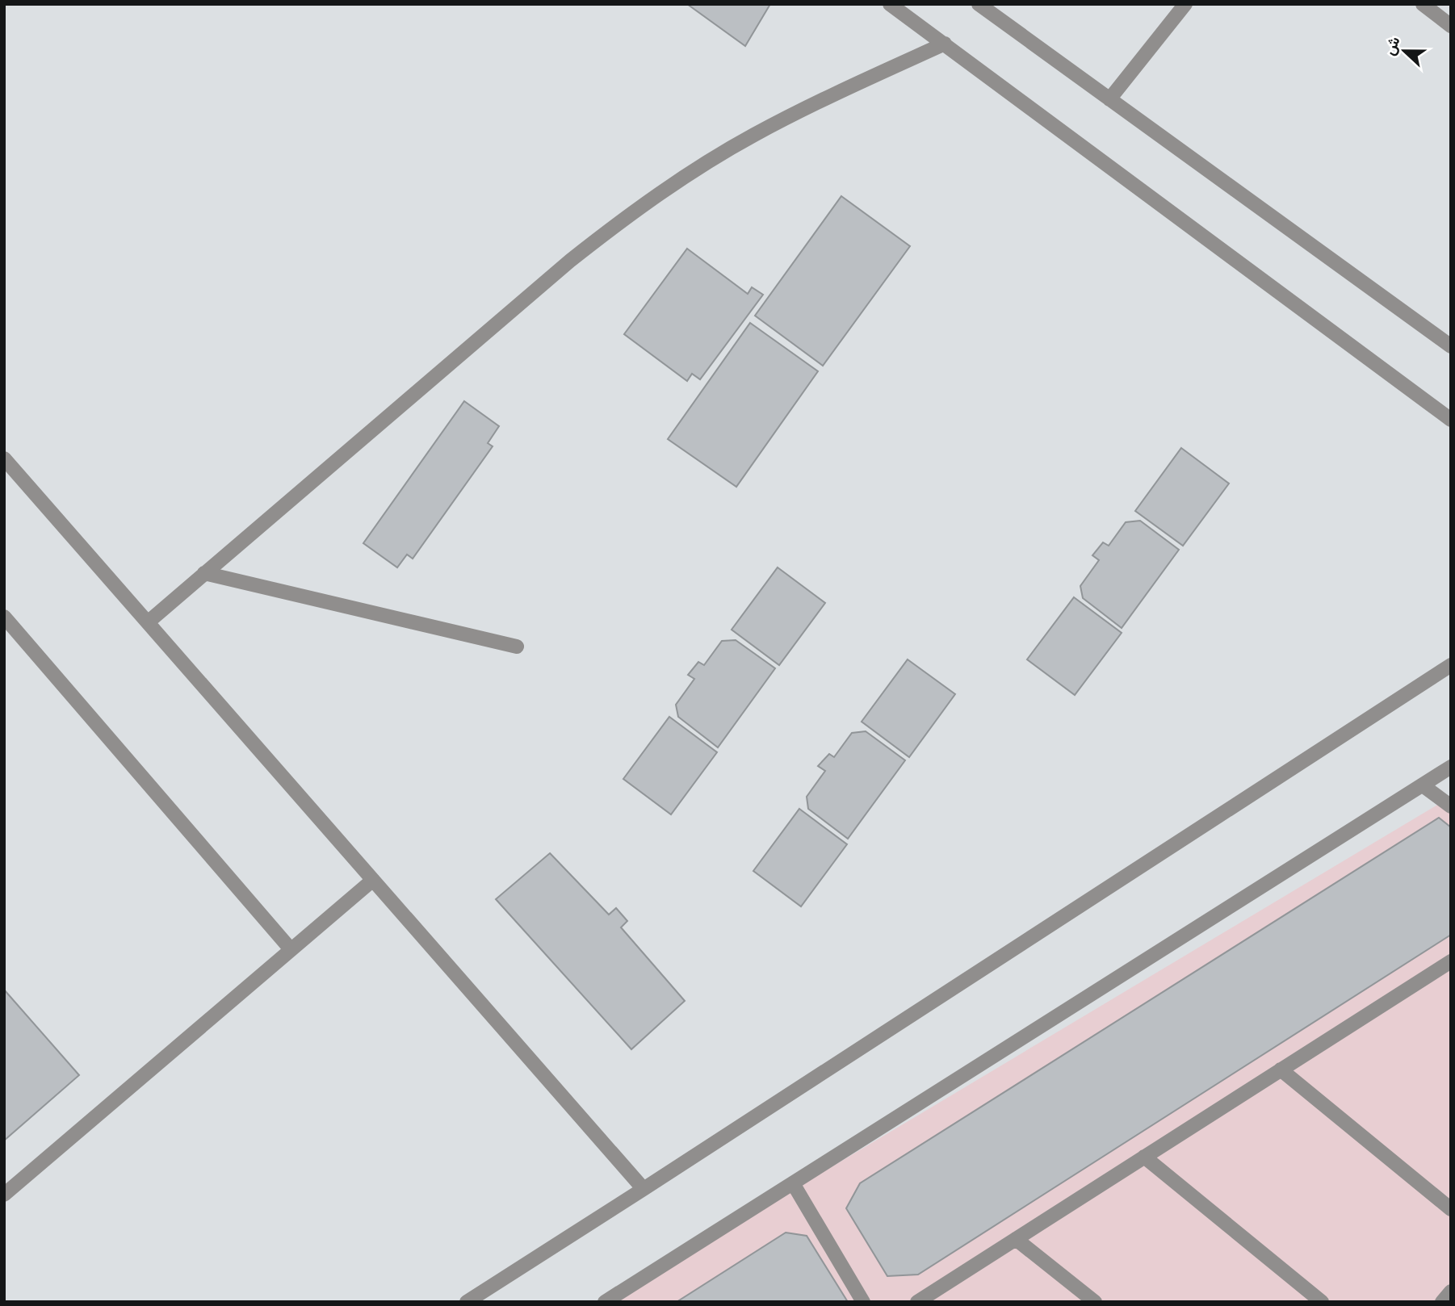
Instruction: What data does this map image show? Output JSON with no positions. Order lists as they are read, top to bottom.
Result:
{
  "north": "left"
}
